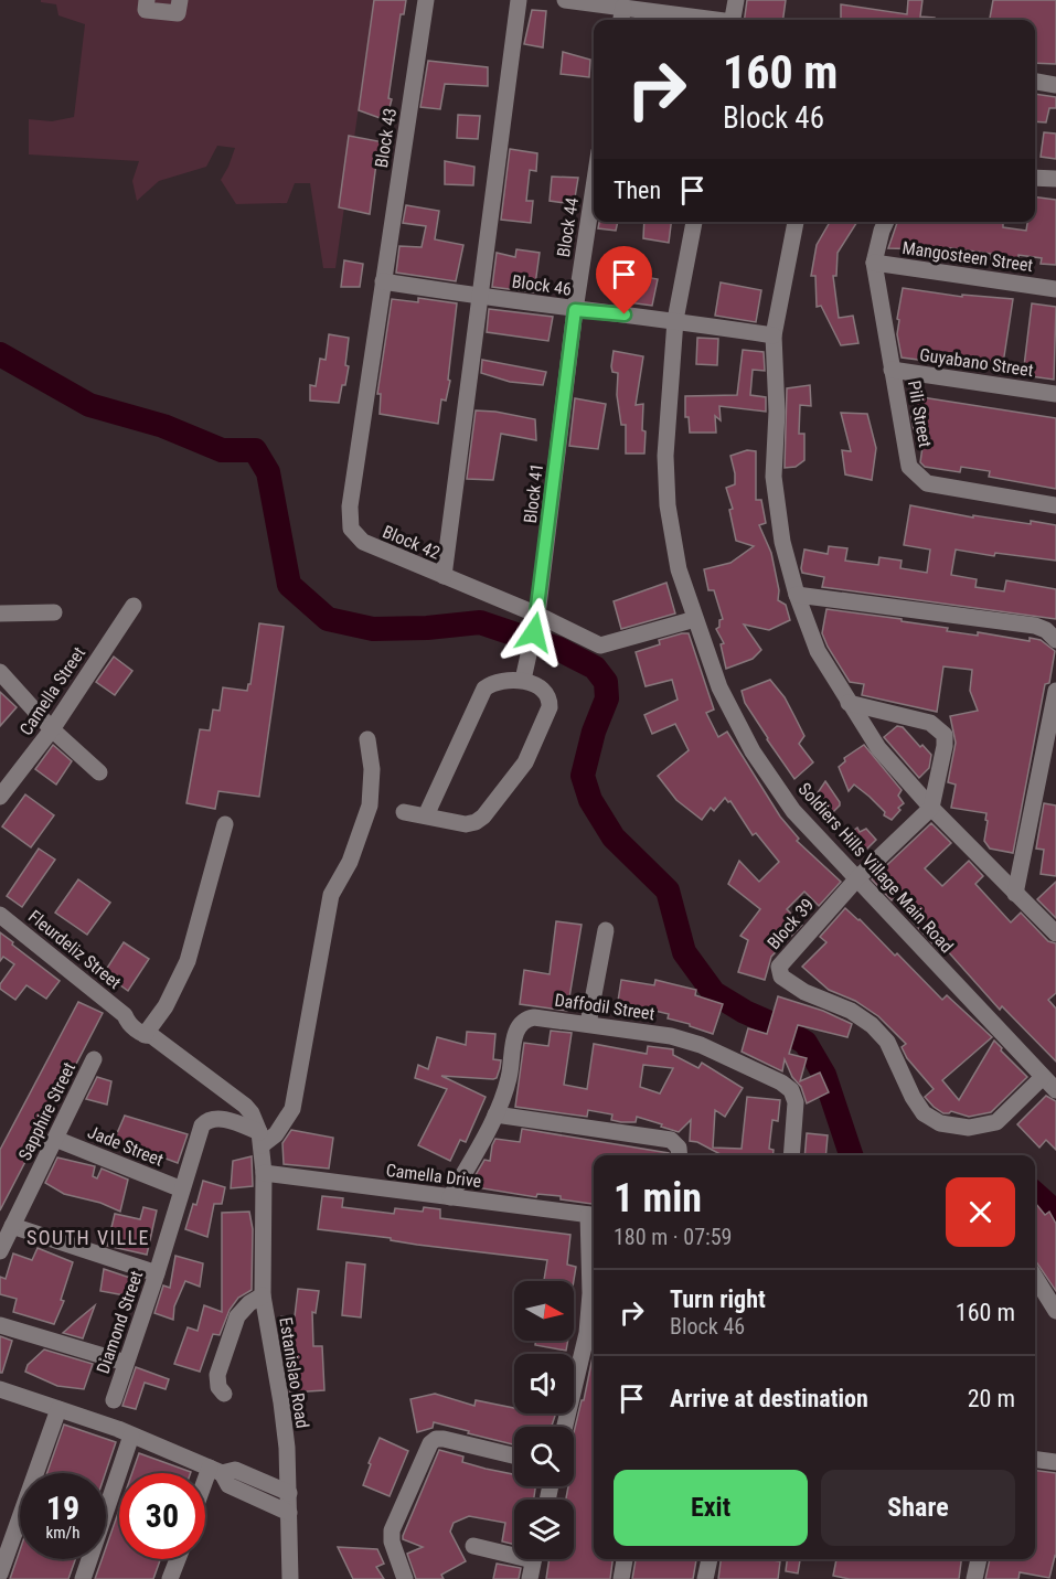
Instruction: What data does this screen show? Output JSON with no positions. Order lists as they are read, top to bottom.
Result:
{
  "streets": {
    "street": [
      "Block 43",
      "Block 44",
      "Mangosteen Street",
      "Block 46",
      "Guyabano Street",
      "Pili Street",
      "Block 41",
      "Block 42",
      "Camella Street",
      "Soldiers Hills Village Main Road",
      "Block 39",
      "Fleurdeliz Street",
      "Daffodil Street",
      "Sapphire Street",
      "Jade Street",
      "Camella Drive",
      "Diamond Street",
      "Estanislao Road"
    ]
  },
  "crossings": [
    ["Block 43", "Block 46"],
    ["Block 43", "Block 42"],
    ["Block 44", "Block 46"],
    ["Block 44", "Block 41"],
    ["Mangosteen Street", "Pili Street"],
    ["Block 46", "Block 41"],
    ["Block 46", "Block 42"],
    ["Block 46", "Soldiers Hills Village Main Road"],
    ["Guyabano Street", "Pili Street"],
    ["Block 41", "Block 42"],
    ["Block 42", "Soldiers Hills Village Main Road"],
    ["Soldiers Hills Village Main Road", "Block 39"],
    ["Fleurdeliz Street", "Camella Drive"],
    ["Fleurdeliz Street", "Diamond Street"],
    ["Fleurdeliz Street", "Estanislao Road"],
    ["Daffodil Street", "Camella Drive"],
    ["Sapphire Street", "Jade Street"],
    ["Jade Street", "Diamond Street"],
    ["Camella Drive", "Estanislao Road"]
  ],
  "districts": ["SOUTH VILLE"],
  "north": "right",
  "page": {
    "turn": ["160 m", "Block 46"],
    "then": "Then",
    "heading": ["1 min", "180 m · 07:59"],
    "list": [
      {
        "name": "Turn right",
        "note": "Block 46",
        "value": "160 m"
      },
      {
        "name": "Arrive at destination",
        "value": "20 m"
      }
    ],
    "buttons": ["Exit", "Share"],
    "speed": "19 km/h",
    "limit": "30"
  }
}
